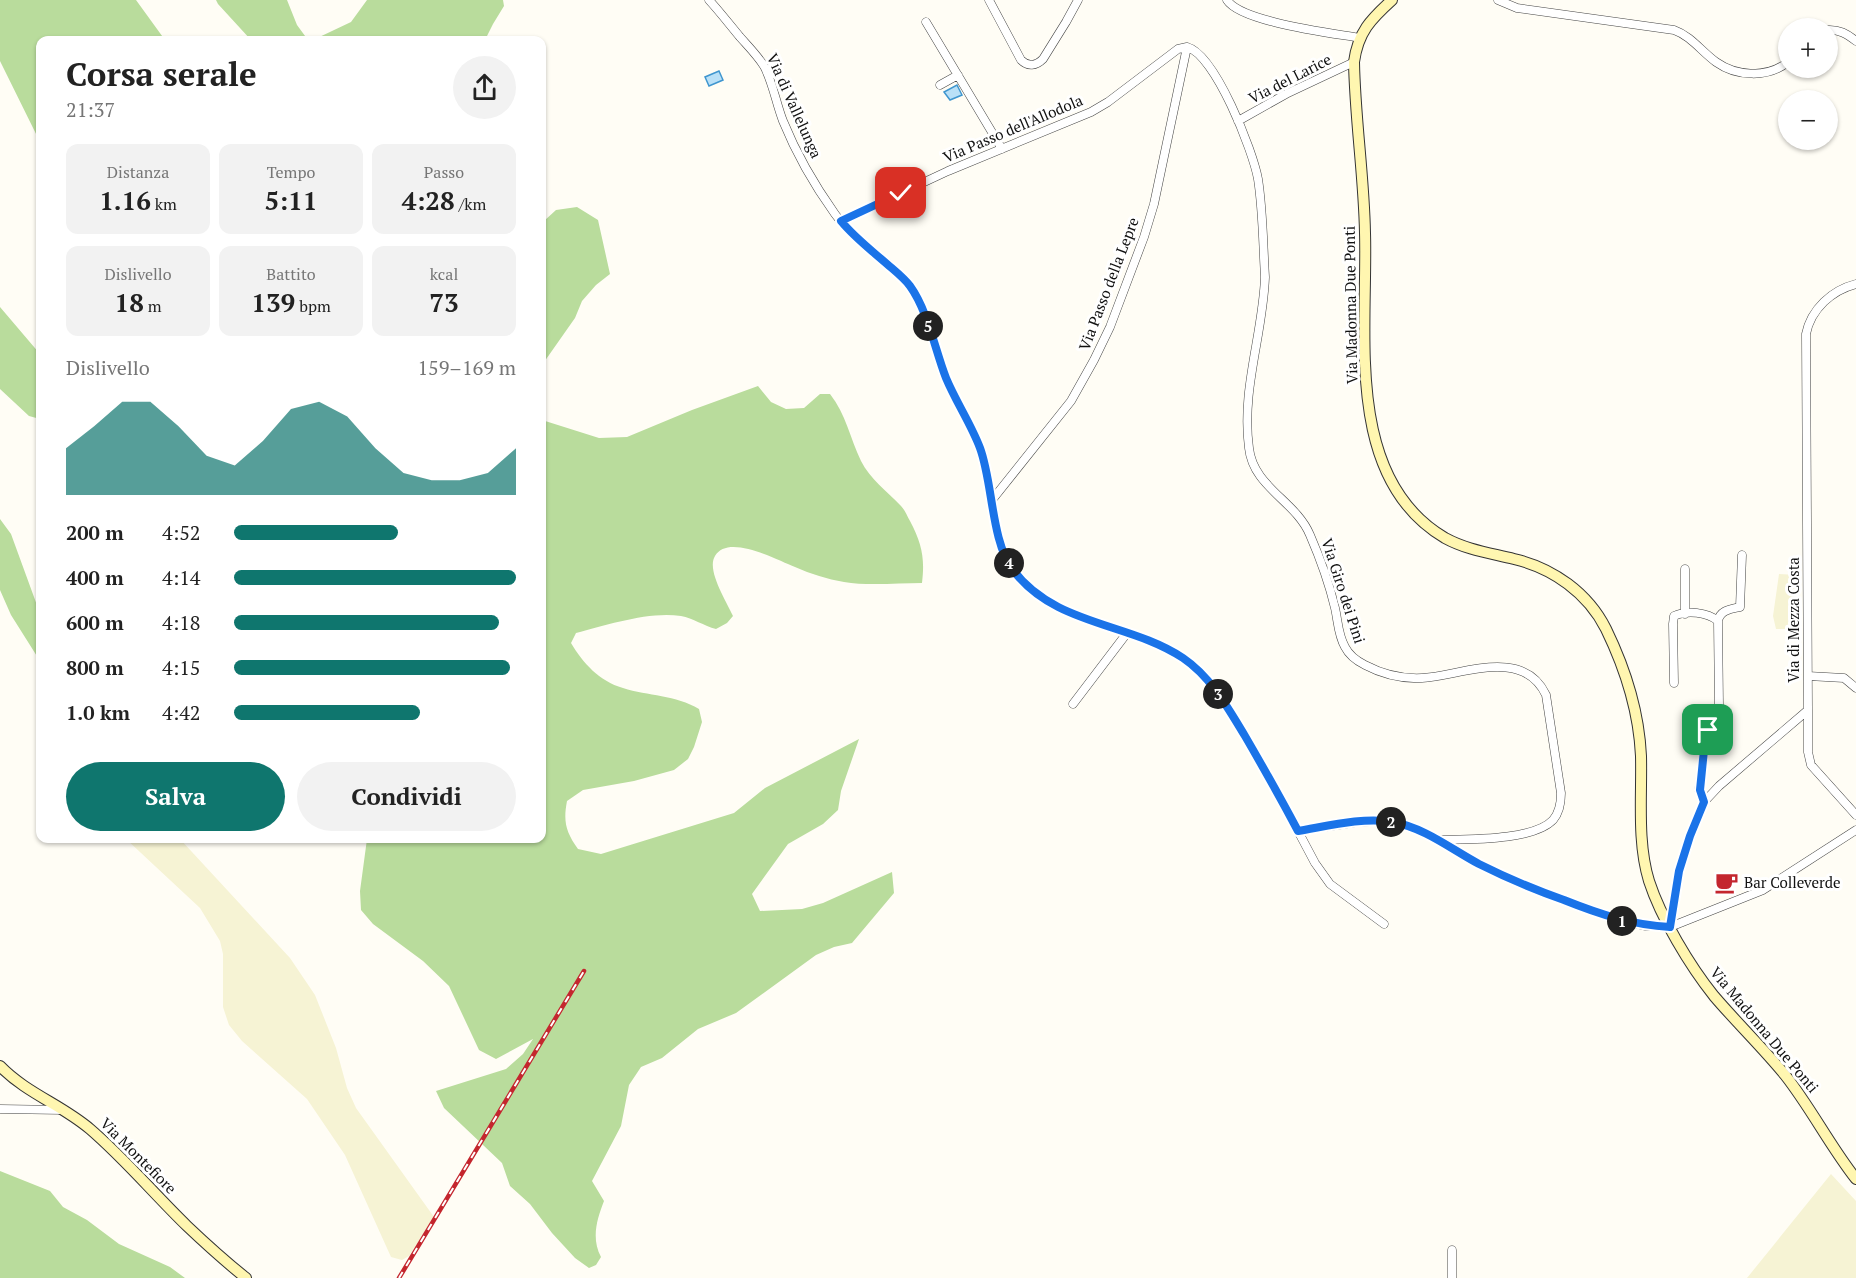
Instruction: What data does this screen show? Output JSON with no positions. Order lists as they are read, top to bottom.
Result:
{
  "streets": {
    "main road": ["Via Madonna Due Ponti", "Via Montefiore"],
    "street": [
      "Via del Larice",
      "Via di Vallelunga",
      "Via Passo dell'Allodola",
      "Via Passo della Lepre",
      "Via Giro dei Pini",
      "Via di Mezza Costa"
    ]
  },
  "crossings": [
    ["Via del Larice", "Via Madonna Due Ponti"],
    ["Via del Larice", "Via Giro dei Pini"],
    ["Via di Vallelunga", "Via Passo dell'Allodola"],
    ["Via di Vallelunga", "Via Passo della Lepre"],
    ["Via Passo dell'Allodola", "Via Passo della Lepre"],
    ["Via Passo dell'Allodola", "Via Giro dei Pini"],
    ["Via Passo della Lepre", "Via Giro dei Pini"]
  ],
  "places": {
    "cafe": ["Bar Colleverde"]
  },
  "page": {
    "map_buttons": ["+", "−"],
    "heading": ["Corsa serale", "21:37"],
    "stats": [
      ["Distanza", "1.16 km"],
      ["Tempo", "5:11"],
      ["Passo", "4:28 /km"],
      ["Dislivello", "18 m"],
      ["Battito", "139 bpm"],
      ["kcal", "73"]
    ],
    "pins": [
      "5",
      "4",
      "3",
      "2",
      "1"
    ],
    "chart": ["Dislivello", "159–169 m"],
    "list": [
      {
        "name": "200 m",
        "note": "4:52"
      },
      {
        "name": "400 m",
        "note": "4:14"
      },
      {
        "name": "600 m",
        "note": "4:18"
      },
      {
        "name": "800 m",
        "note": "4:15"
      },
      {
        "name": "1.0 km",
        "note": "4:42"
      }
    ],
    "buttons": ["Salva", "Condividi"]
  }
}
